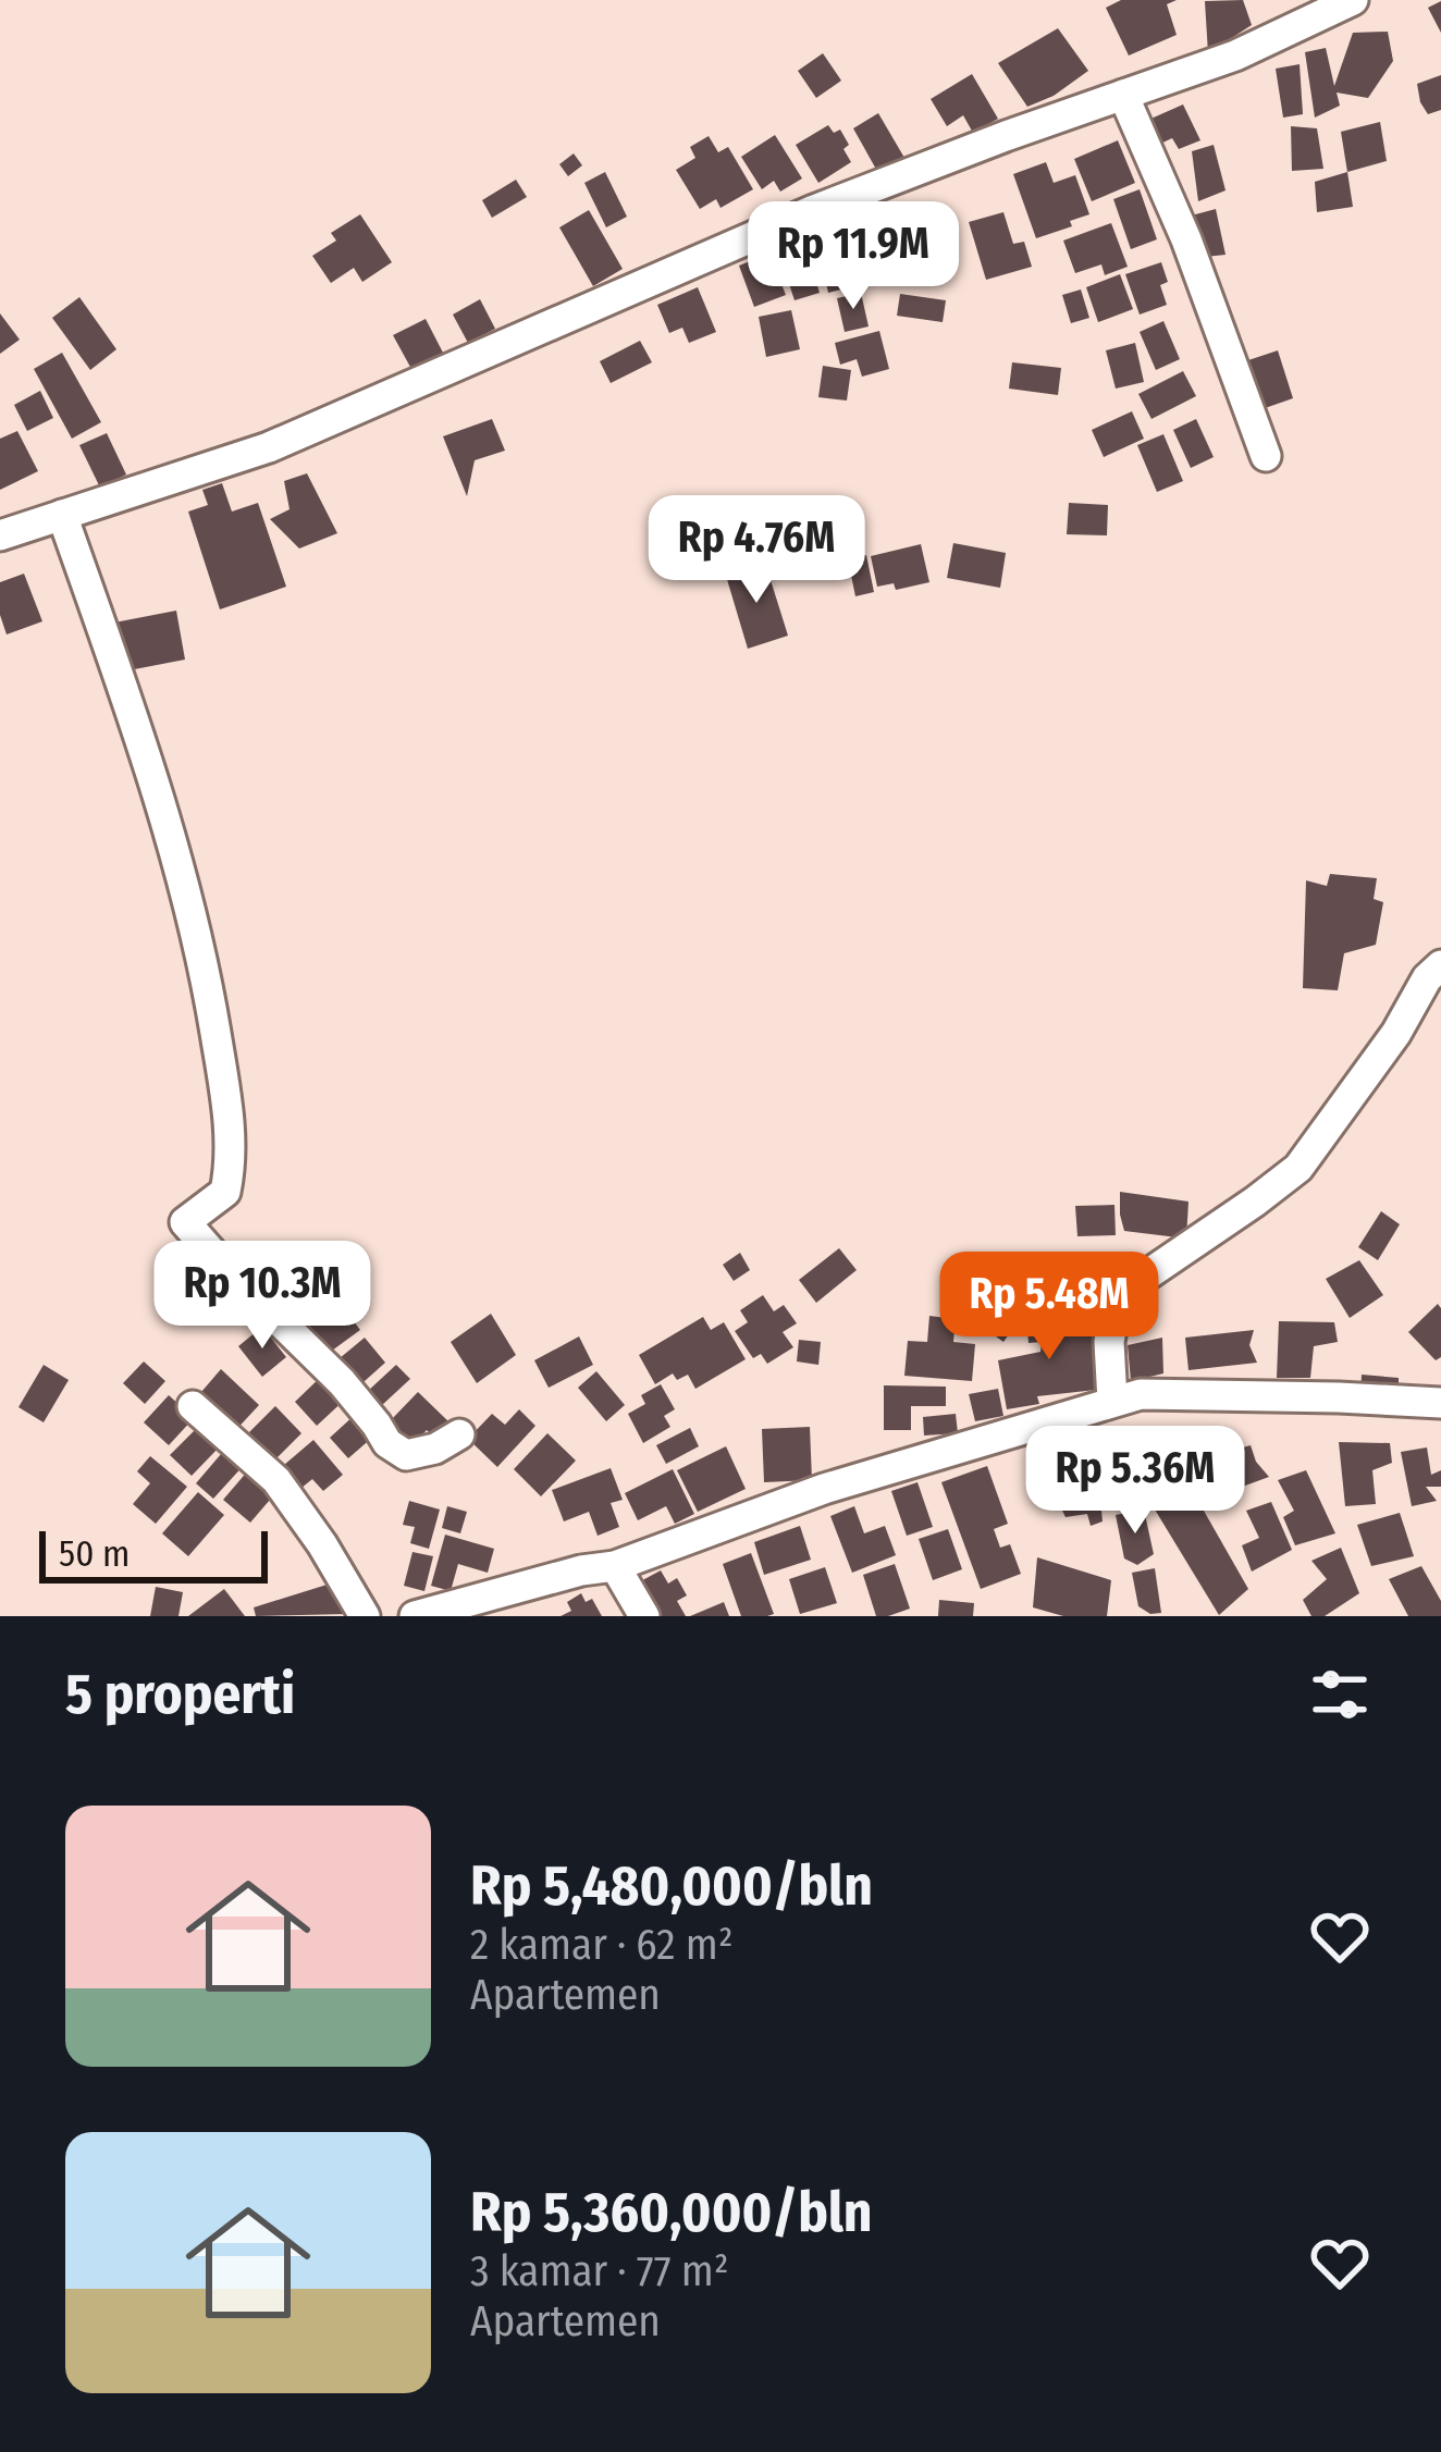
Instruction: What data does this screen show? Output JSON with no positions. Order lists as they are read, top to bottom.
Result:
{
  "scale_bar": "50 m",
  "page": {
    "price": [
      "Rp 11.9M",
      "Rp 4.76M",
      "Rp 10.3M",
      "Rp 5.48M",
      "Rp 5.36M"
    ],
    "scale": "50 m",
    "heading": "5 properti",
    "list": [
      {
        "name": "Rp 5,480,000/bln",
        "note": "2 kamar · 62 m² · Apartemen"
      },
      {
        "name": "Rp 5,360,000/bln",
        "note": "3 kamar · 77 m² · Apartemen"
      }
    ]
  }
}
